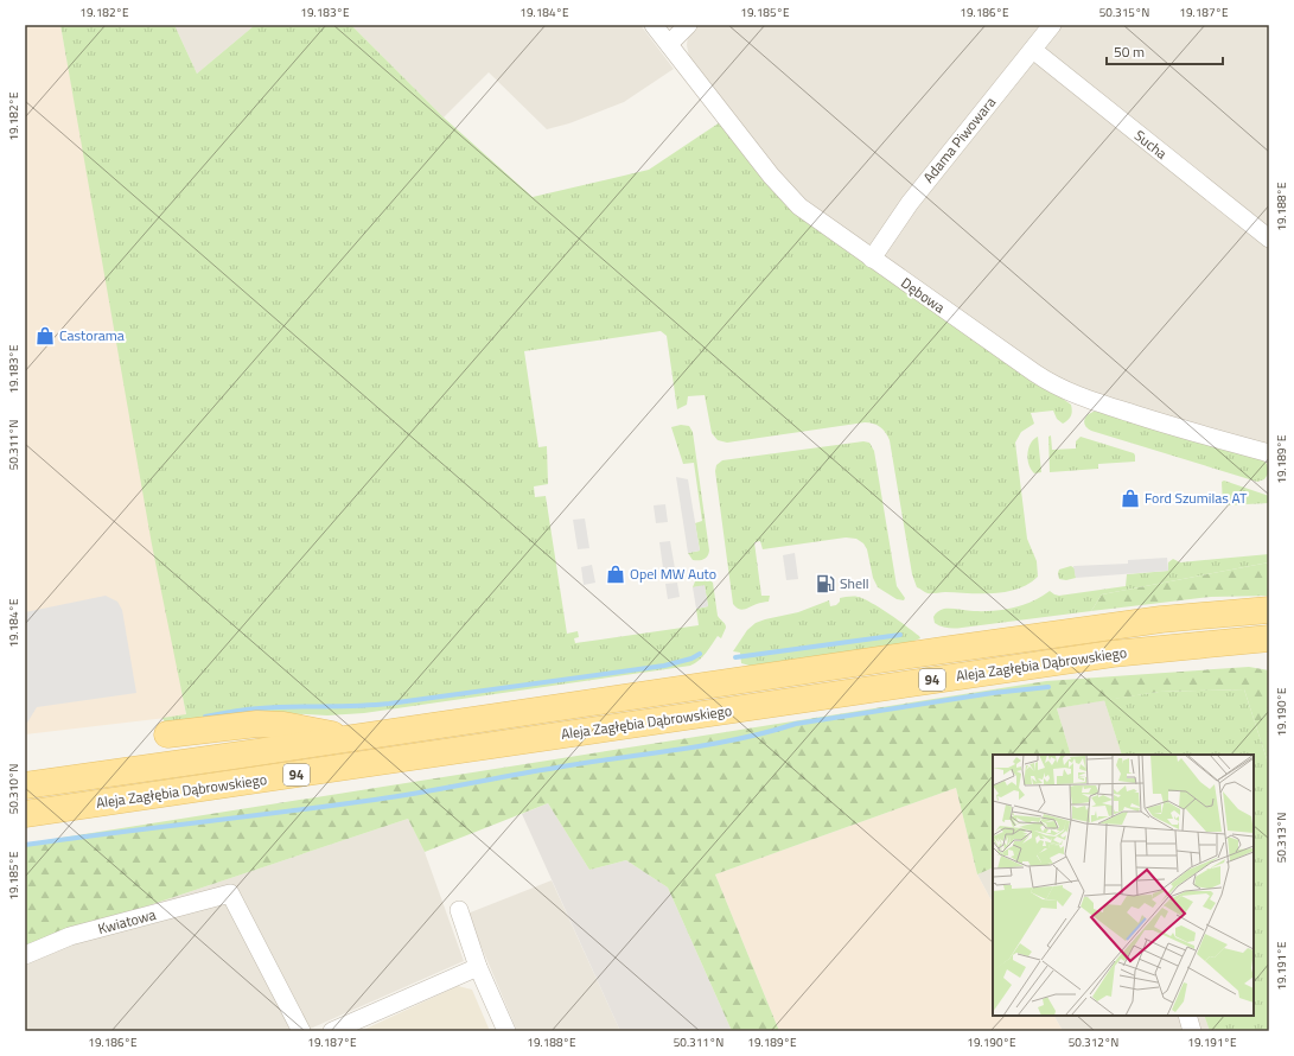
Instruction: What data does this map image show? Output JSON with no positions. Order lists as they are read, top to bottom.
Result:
{
  "streets": {
    "main road": ["Aleja Zagłębia Dąbrowskiego", "94"],
    "street": [
      "Adama Piwowara",
      "Sucha",
      "Dębowa",
      "Kwiatowa"
    ]
  },
  "crossings": [
    ["Adama Piwowara", "Sucha"],
    ["Adama Piwowara", "Dębowa"]
  ],
  "places": {
    "shop": ["Castorama", "Ford Szumilas AT", "Opel MW Auto"],
    "fuel station": ["Shell"]
  },
  "scale_bar": "50 m",
  "coordinates": [
    "19.182°E",
    "19.183°E",
    "19.184°E",
    "19.185°E",
    "19.186°E",
    "50.315°N",
    "19.187°E",
    "19.188°E",
    "50.311°N",
    "19.189°E",
    "19.190°E",
    "50.310°N",
    "50.313°N",
    "19.191°E",
    "50.312°N"
  ]
}
